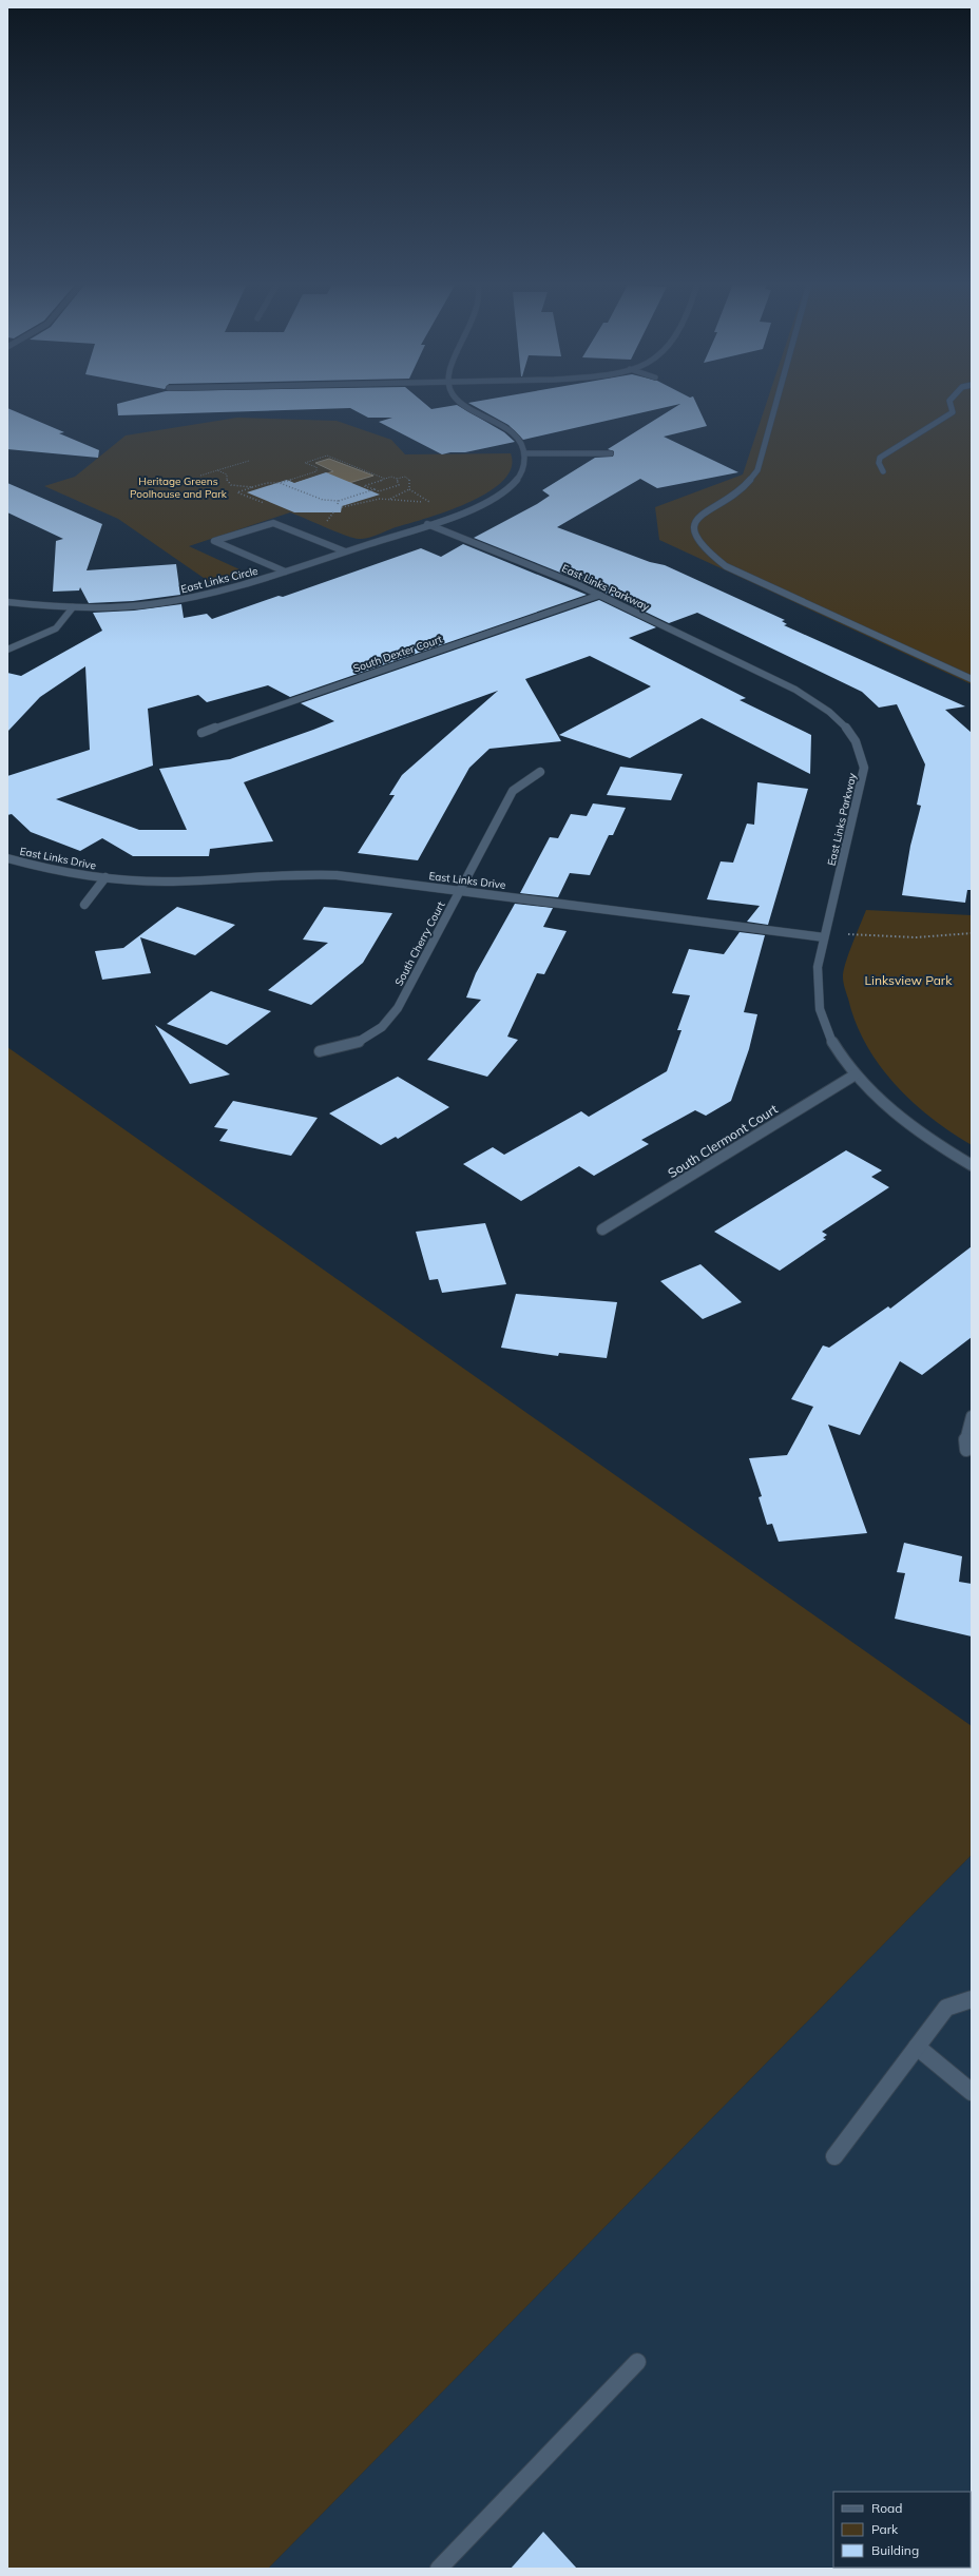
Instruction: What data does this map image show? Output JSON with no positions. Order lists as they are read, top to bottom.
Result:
{
  "streets": {
    "street": [
      "East Links Circle",
      "East Links Parkway",
      "South Dexter Court",
      "East Links Drive",
      "South Cherry Court",
      "South Clermont Court"
    ]
  },
  "crossings": [
    ["East Links Circle", "East Links Parkway"],
    ["East Links Parkway", "South Dexter Court"],
    ["East Links Parkway", "East Links Drive"],
    ["East Links Parkway", "South Clermont Court"],
    ["East Links Drive", "South Cherry Court"]
  ],
  "parks": ["Heritage Greens Poolhouse and Park", "Linksview Park"],
  "legend": ["Road", "Park", "Building"]
}
